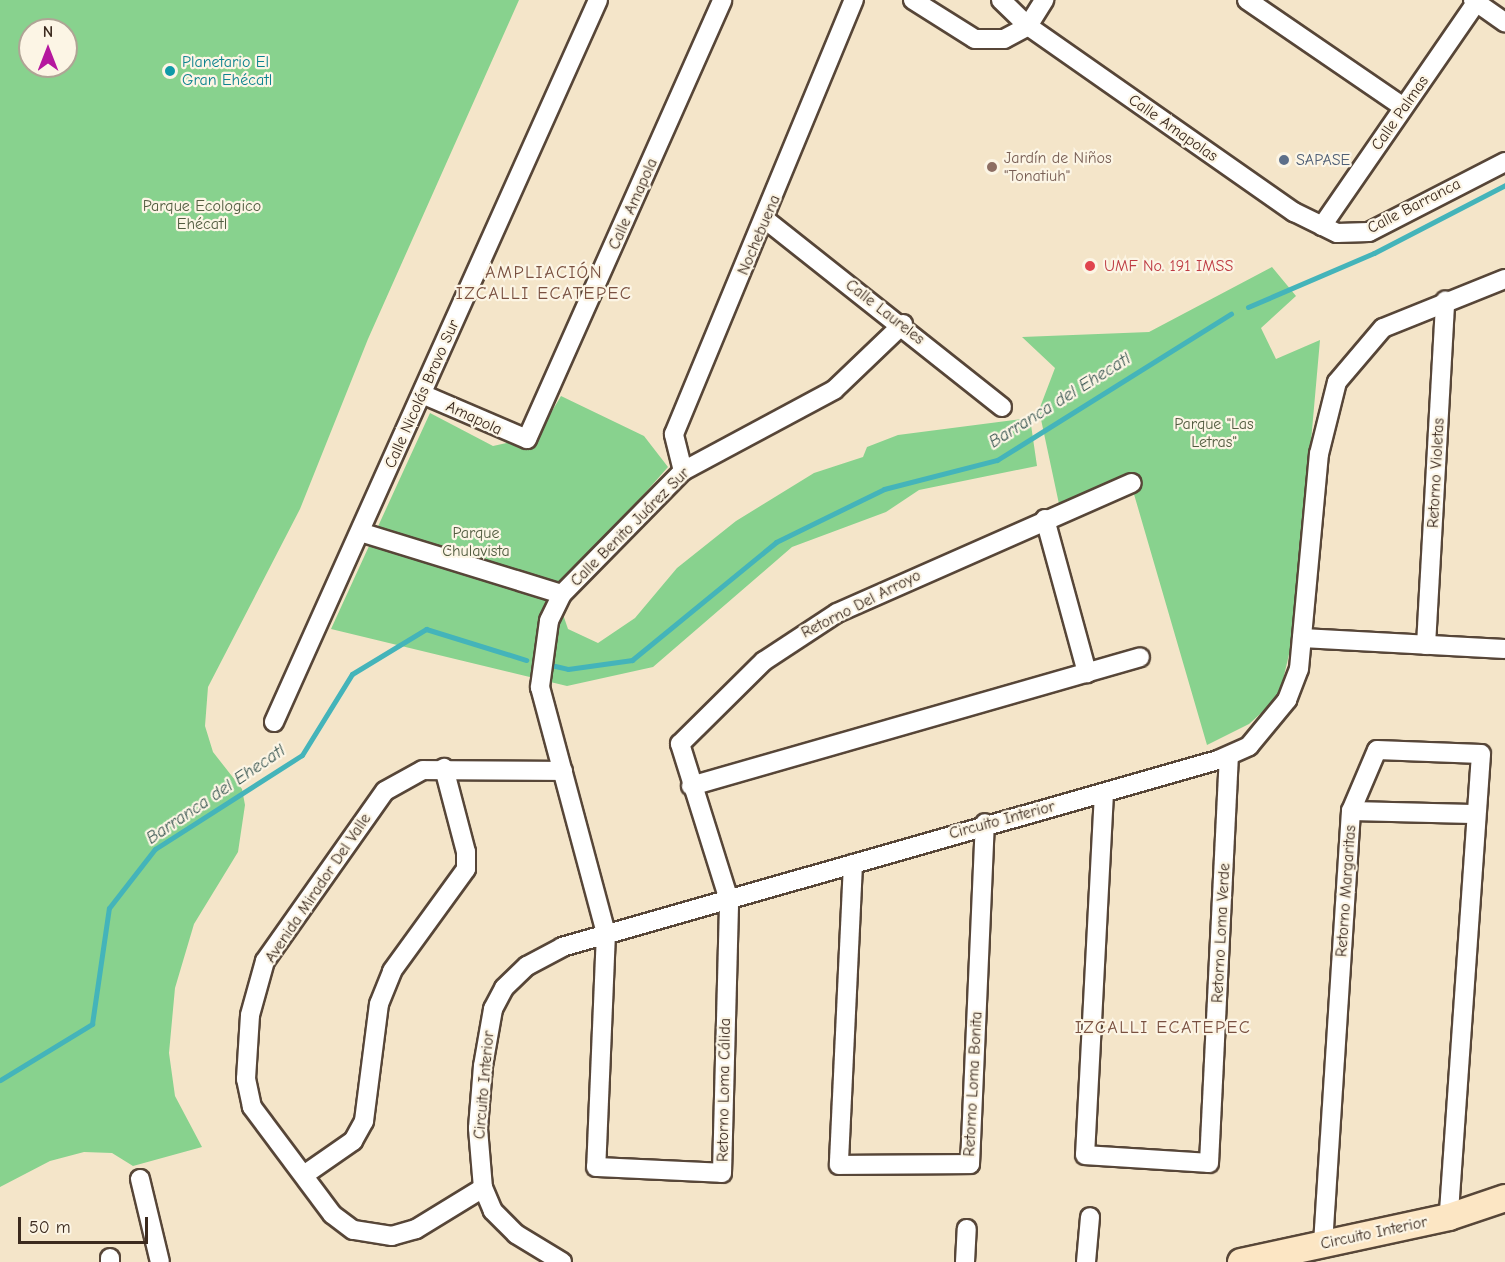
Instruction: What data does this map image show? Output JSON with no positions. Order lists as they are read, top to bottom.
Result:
{
  "streets": {
    "main road": ["Circuito Interior"],
    "street": [
      "Calle Palmas",
      "Calle Amapolas",
      "Calle Amapola",
      "Calle Barranca",
      "Nochebuena",
      "Calle Laureles",
      "Calle Nicolás Bravo Sur",
      "Amapola",
      "Retorno Violetas",
      "Calle Benito Juárez Sur",
      "Retorno Del Arroyo",
      "Avenida Mirador Del Valle",
      "Retorno Margaritas",
      "Retorno Loma Verde",
      "Retorno Loma Bonita",
      "Retorno Loma Cálida"
    ]
  },
  "crossings": [
    ["Calle Palmas", "Calle Amapolas"],
    ["Calle Palmas", "Calle Barranca"],
    ["Calle Amapolas", "Calle Barranca"],
    ["Calle Amapola", "Amapola"],
    ["Nochebuena", "Calle Laureles"],
    ["Nochebuena", "Calle Benito Juárez Sur"],
    ["Calle Laureles", "Calle Benito Juárez Sur"],
    ["Calle Nicolás Bravo Sur", "Amapola"],
    ["Calle Nicolás Bravo Sur", "Calle Benito Juárez Sur"],
    ["Retorno Violetas", "Circuito Interior"],
    ["Retorno Del Arroyo", "Circuito Interior"],
    ["Retorno Del Arroyo", "Retorno Loma Cálida"],
    ["Circuito Interior", "Avenida Mirador Del Valle"],
    ["Circuito Interior", "Retorno Margaritas"],
    ["Circuito Interior", "Retorno Loma Verde"],
    ["Circuito Interior", "Retorno Loma Bonita"],
    ["Circuito Interior", "Retorno Loma Cálida"]
  ],
  "districts": ["AMPLIACIÓN IZCALLI ECATEPEC", "IZCALLI ECATEPEC"],
  "water": ["Barranca del Ehecatl"],
  "parks": ["Parque Ecologico Ehécatl", "Parque \"Las Letras\"", "Parque Chulavista"],
  "places": [
    "Planetario El Gran Ehécatl",
    "SAPASE",
    "Jardín de Niños \"Tonatiuh\"",
    "UMF No. 191 IMSS"
  ],
  "scale_bar": "50 m",
  "north": "top"
}
